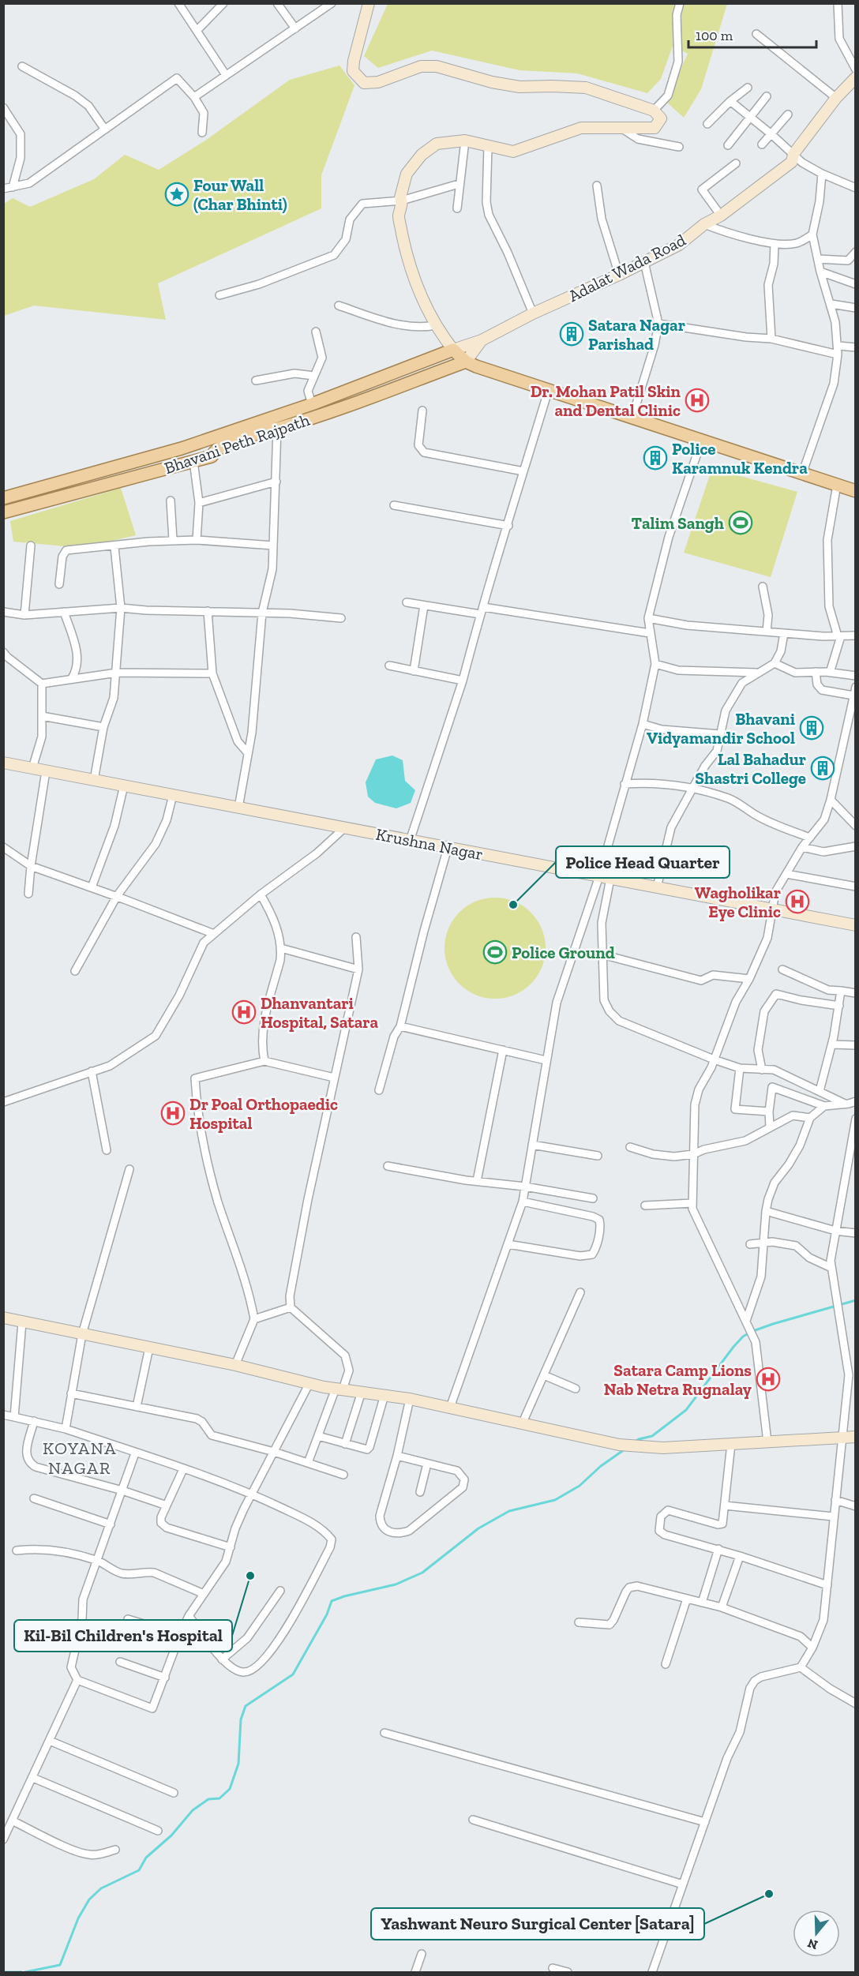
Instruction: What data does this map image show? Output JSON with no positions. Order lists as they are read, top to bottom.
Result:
{
  "streets": {
    "main road": ["Adalat Wada Road", "Bhavani Peth Rajpath", "Krushna Nagar"]
  },
  "crossings": [
    ["Adalat Wada Road", "Bhavani Peth Rajpath"]
  ],
  "districts": ["KOYANA NAGAR"],
  "places": {
    "place": ["Four Wall (Char Bhinti)"],
    "building": [
      "Satara Nagar Parishad",
      "Police Karamnuk Kendra",
      "Bhavani Vidyamandir School",
      "Lal Bahadur Shastri College"
    ],
    "hospital": [
      "Dr. Mohan Patil Skin and Dental Clinic",
      "Wagholikar Eye Clinic",
      "Dhanvantari Hospital, Satara",
      "Dr Poal Orthopaedic Hospital",
      "Satara Camp Lions Nab Netra Rugnalay"
    ],
    "sports": ["Talim Sangh", "Police Ground"],
    "other": ["Police Head Quarter", "Kil-Bil Children's Hospital", "Yashwant Neuro Surgical Center [Satara]"]
  },
  "scale_bar": "100 m",
  "north": "bottom"
}
